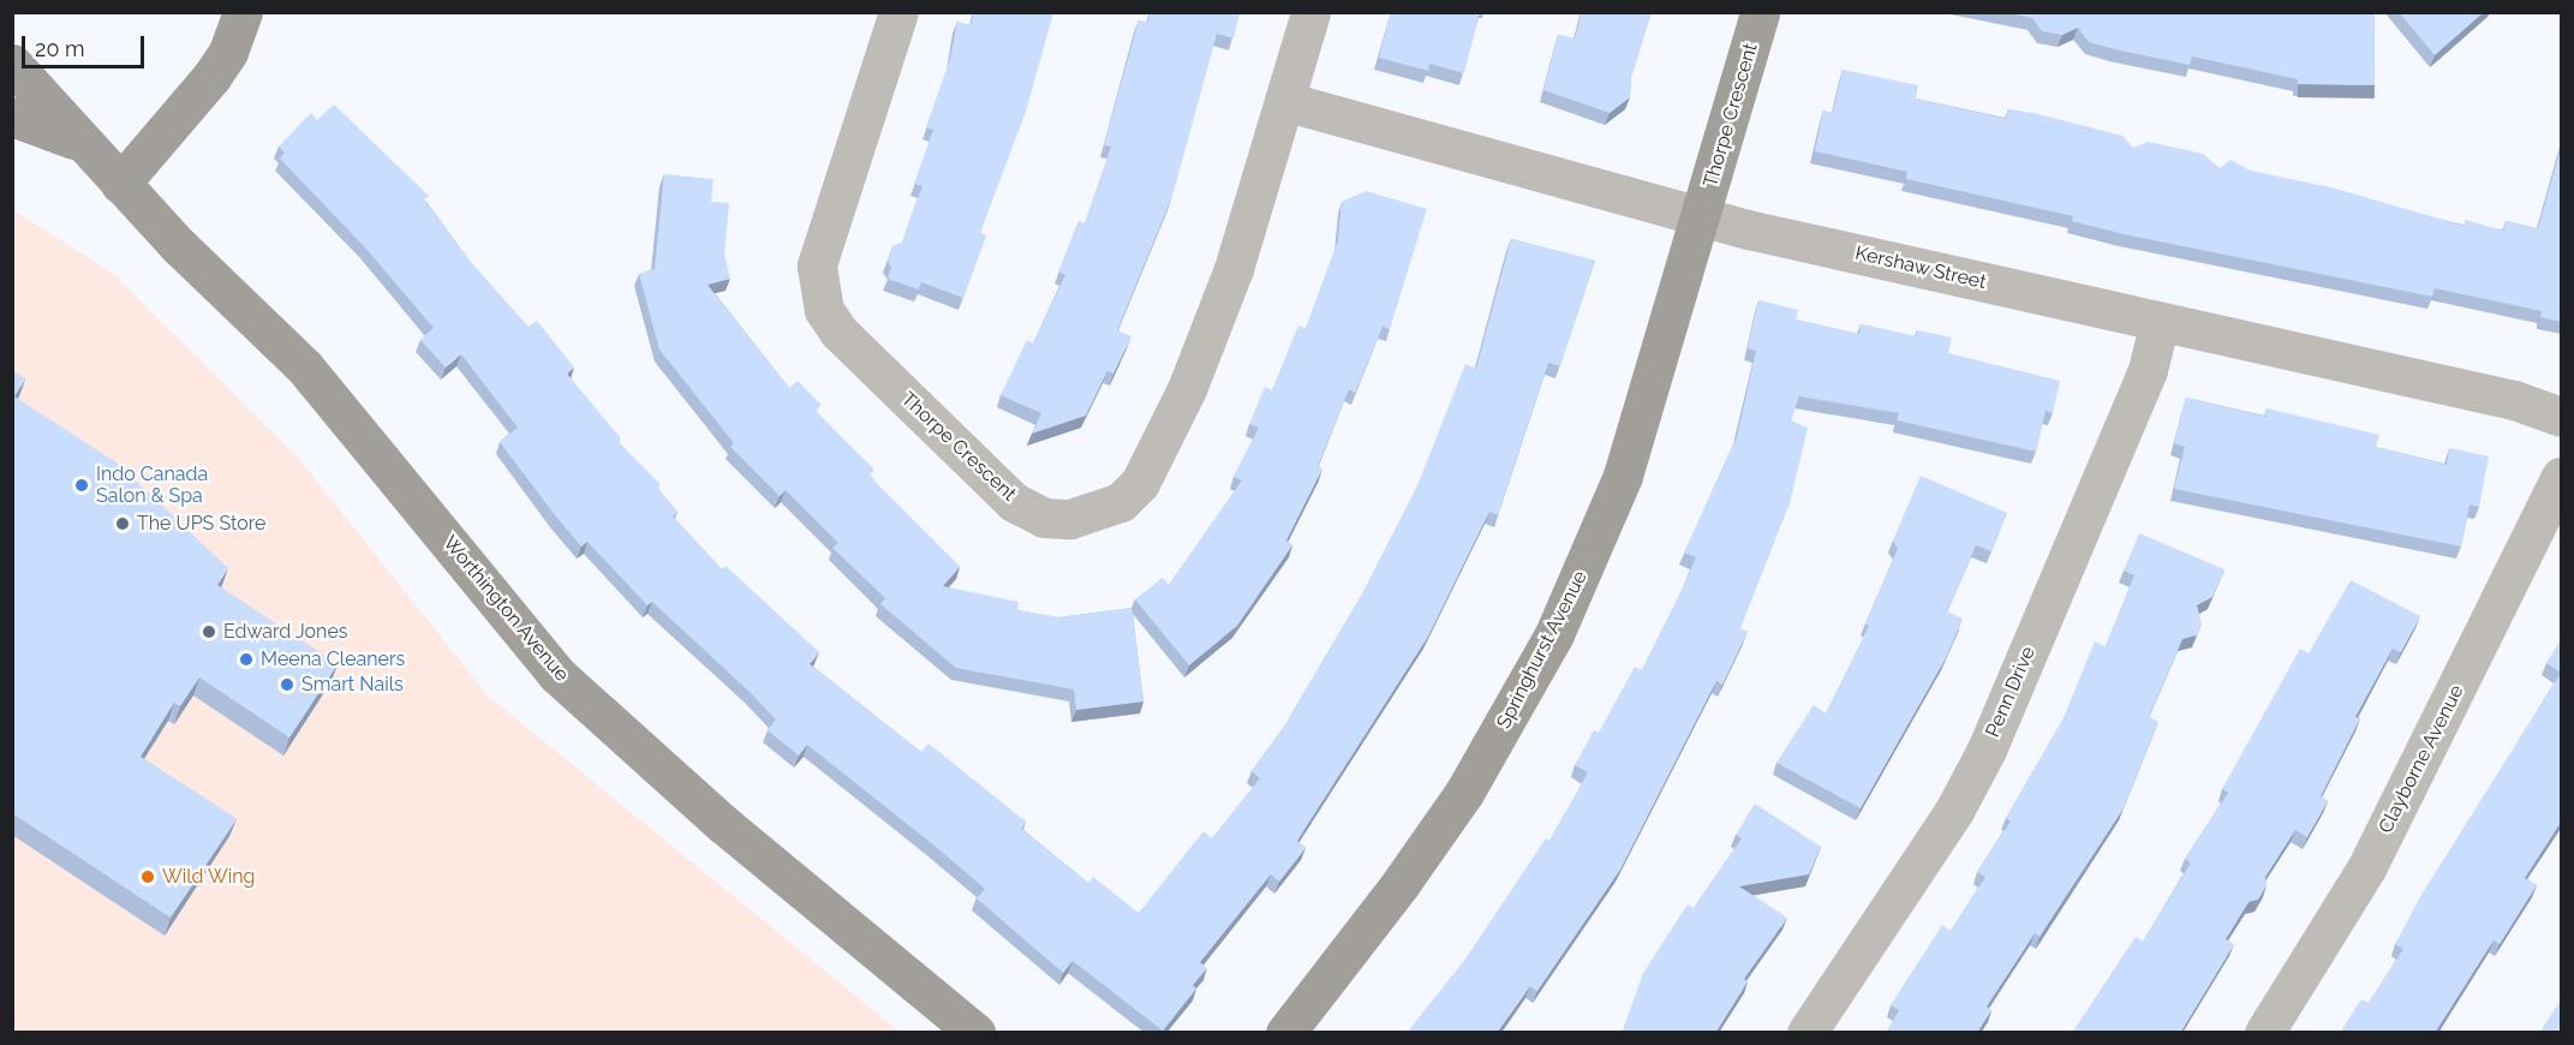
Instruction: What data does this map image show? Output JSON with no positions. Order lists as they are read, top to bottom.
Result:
{
  "streets": {
    "street": [
      "Thorpe Crescent",
      "Kershaw Street",
      "Worthington Avenue",
      "Springhurst Avenue",
      "Penn Drive",
      "Clayborne Avenue"
    ]
  },
  "crossings": [
    ["Thorpe Crescent", "Kershaw Street"],
    ["Thorpe Crescent", "Springhurst Avenue"],
    ["Kershaw Street", "Springhurst Avenue"],
    ["Kershaw Street", "Penn Drive"]
  ],
  "places": [
    "Indo Canada Salon & Spa",
    "The UPS Store",
    "Edward Jones",
    "Meena Cleaners",
    "Smart Nails",
    "Wild Wing"
  ],
  "scale_bar": "20 m"
}
